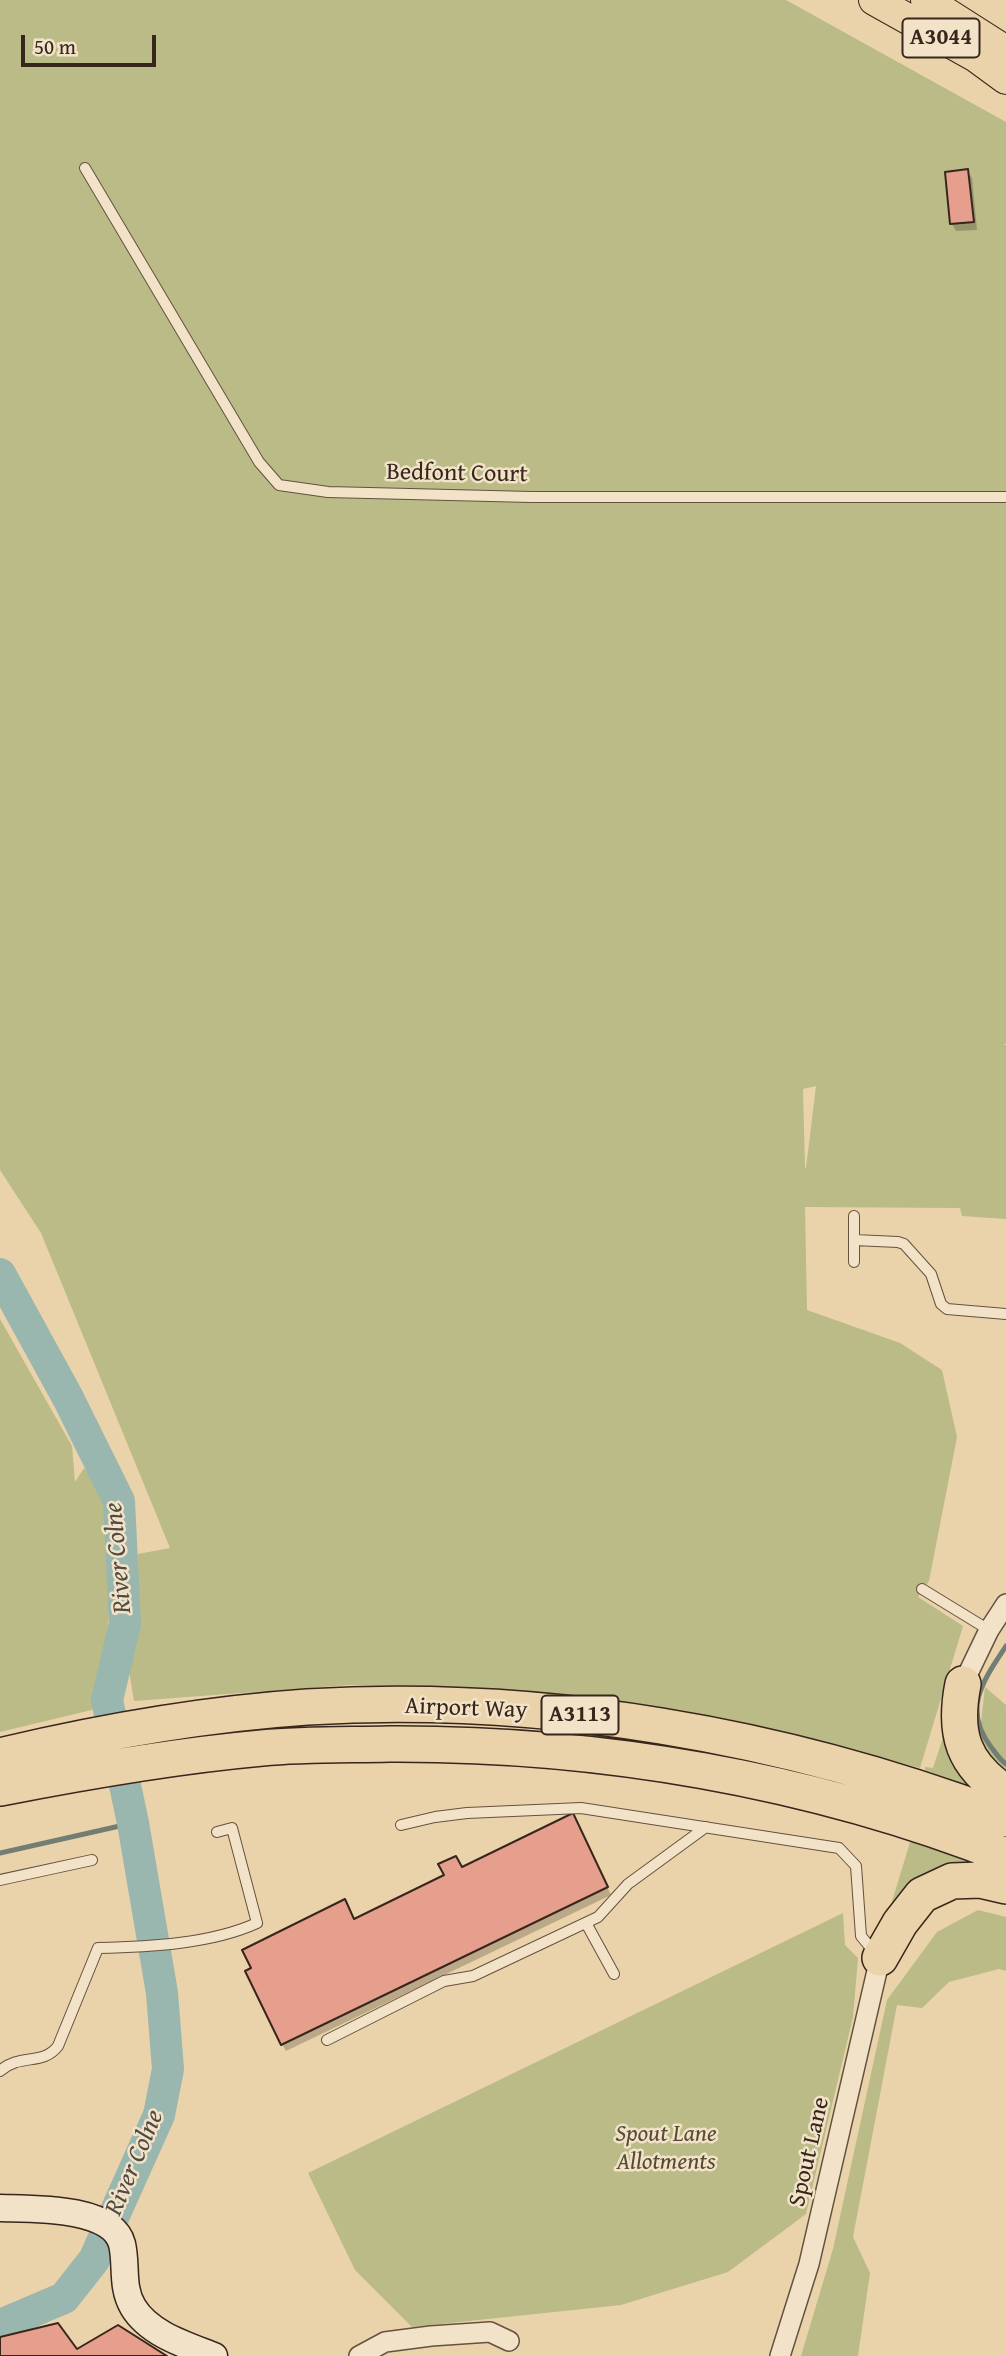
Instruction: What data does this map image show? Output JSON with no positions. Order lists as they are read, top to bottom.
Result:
{
  "streets": {
    "highway": ["Airport Way", "A3113"],
    "main road": ["A3044"],
    "street": ["Spout Lane"],
    "lane": ["Bedfont Court"]
  },
  "water": ["River Colne"],
  "parks": ["Spout Lane Allotments"],
  "scale_bar": "50 m"
}
